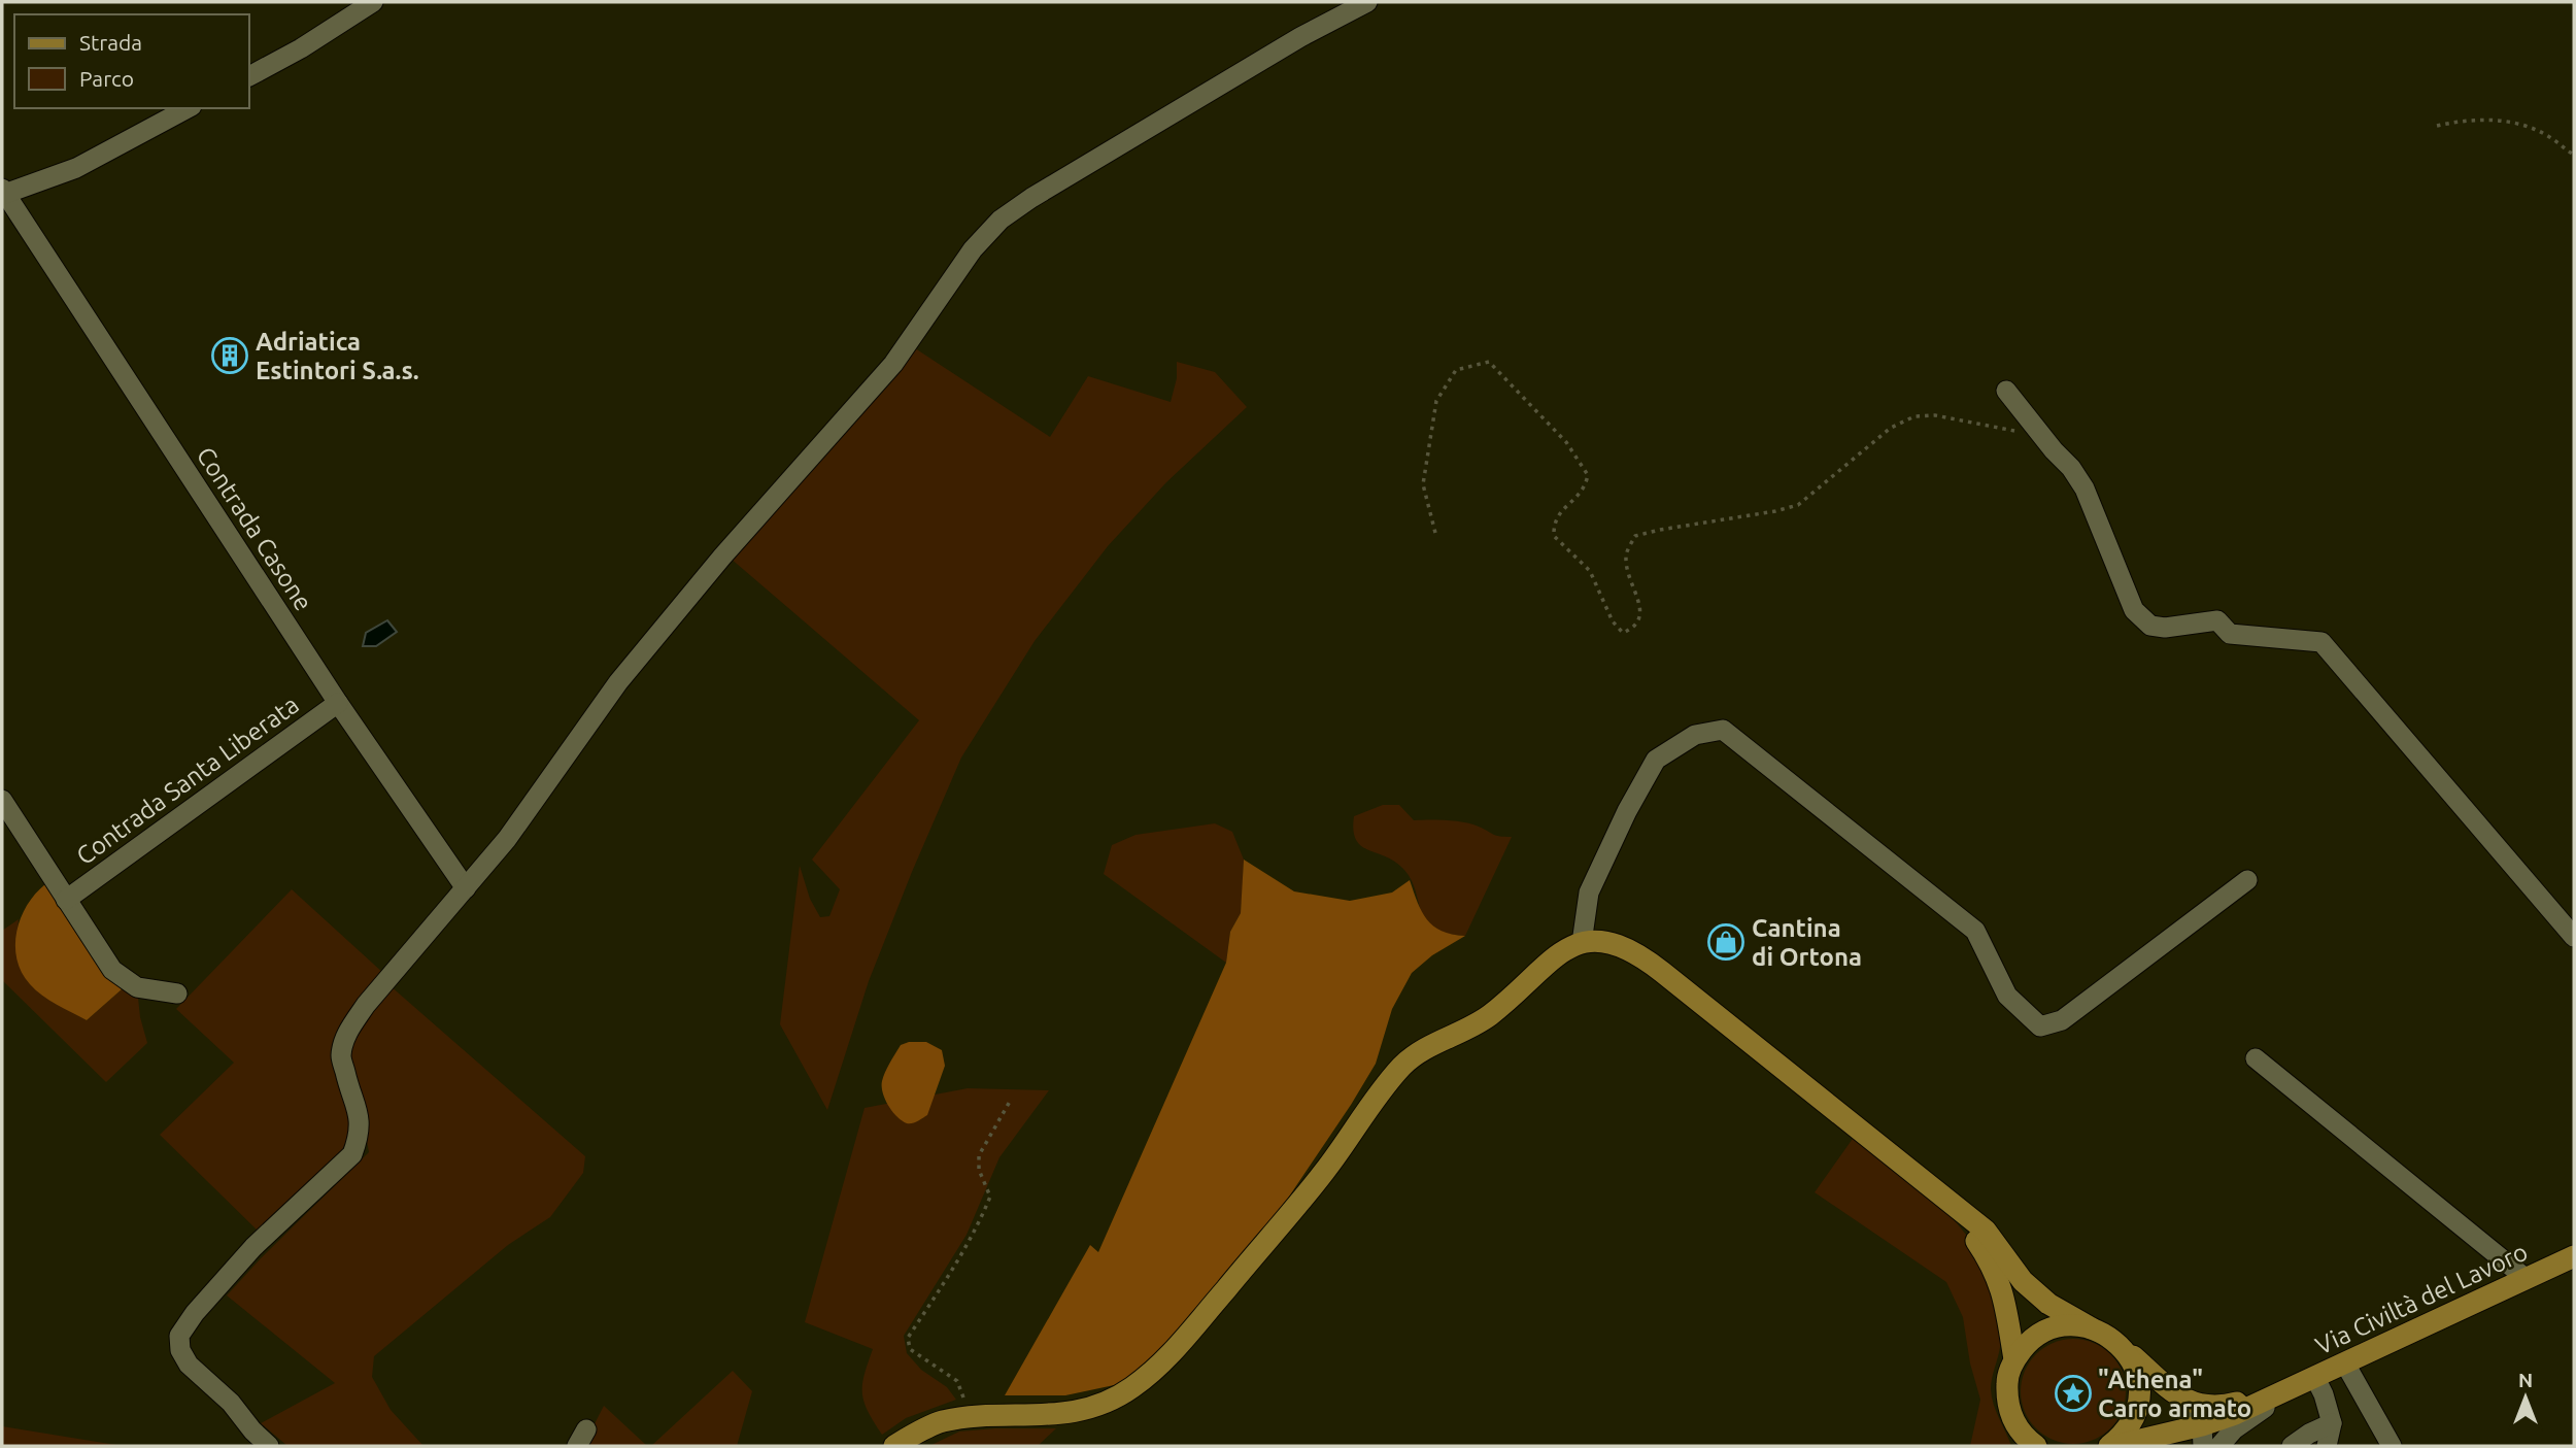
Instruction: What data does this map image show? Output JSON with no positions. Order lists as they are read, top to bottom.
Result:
{
  "streets": {
    "main road": ["Via Civiltà del Lavoro"],
    "street": ["Contrada Casone", "Contrada Santa Liberata"]
  },
  "crossings": [
    ["Contrada Casone", "Contrada Santa Liberata"]
  ],
  "places": {
    "building": ["Adriatica Estintori S.a.s."],
    "shop": ["Cantina di Ortona"],
    "place": ["\"Athena\" Carro armato"]
  },
  "legend": ["Strada", "Parco"],
  "north": "top"
}
